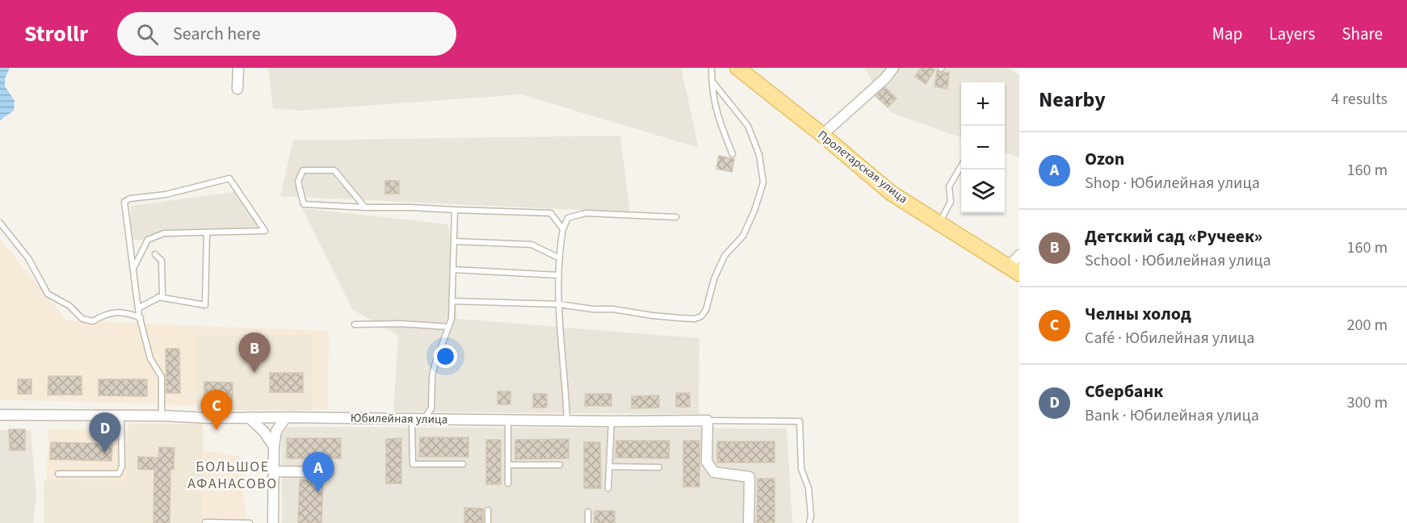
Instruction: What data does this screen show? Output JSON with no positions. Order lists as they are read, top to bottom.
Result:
{
  "streets": {
    "main road": ["Пролетарская улица"],
    "street": ["Юбилейная улица"]
  },
  "districts": ["БОЛЬШОЕ АФАНАСОВО"],
  "page": {
    "header": "Strollr",
    "search": "Search here",
    "nav": ["Map", "Layers", "Share"],
    "heading": ["Nearby", "4 results"],
    "map_buttons": ["+", "−"],
    "list": [
      {
        "mark": "A",
        "name": "Ozon",
        "note": "Shop · Юбилейная улица",
        "value": "160 m"
      },
      {
        "mark": "B",
        "name": "Детский сад «Ручеек»",
        "note": "School · Юбилейная улица",
        "value": "160 m"
      },
      {
        "mark": "C",
        "name": "Челны холод",
        "note": "Café · Юбилейная улица",
        "value": "200 m"
      },
      {
        "mark": "D",
        "name": "Сбербанк",
        "note": "Bank · Юбилейная улица",
        "value": "300 m"
      }
    ],
    "pins": [
      "B",
      "C",
      "D",
      "A"
    ]
  }
}
